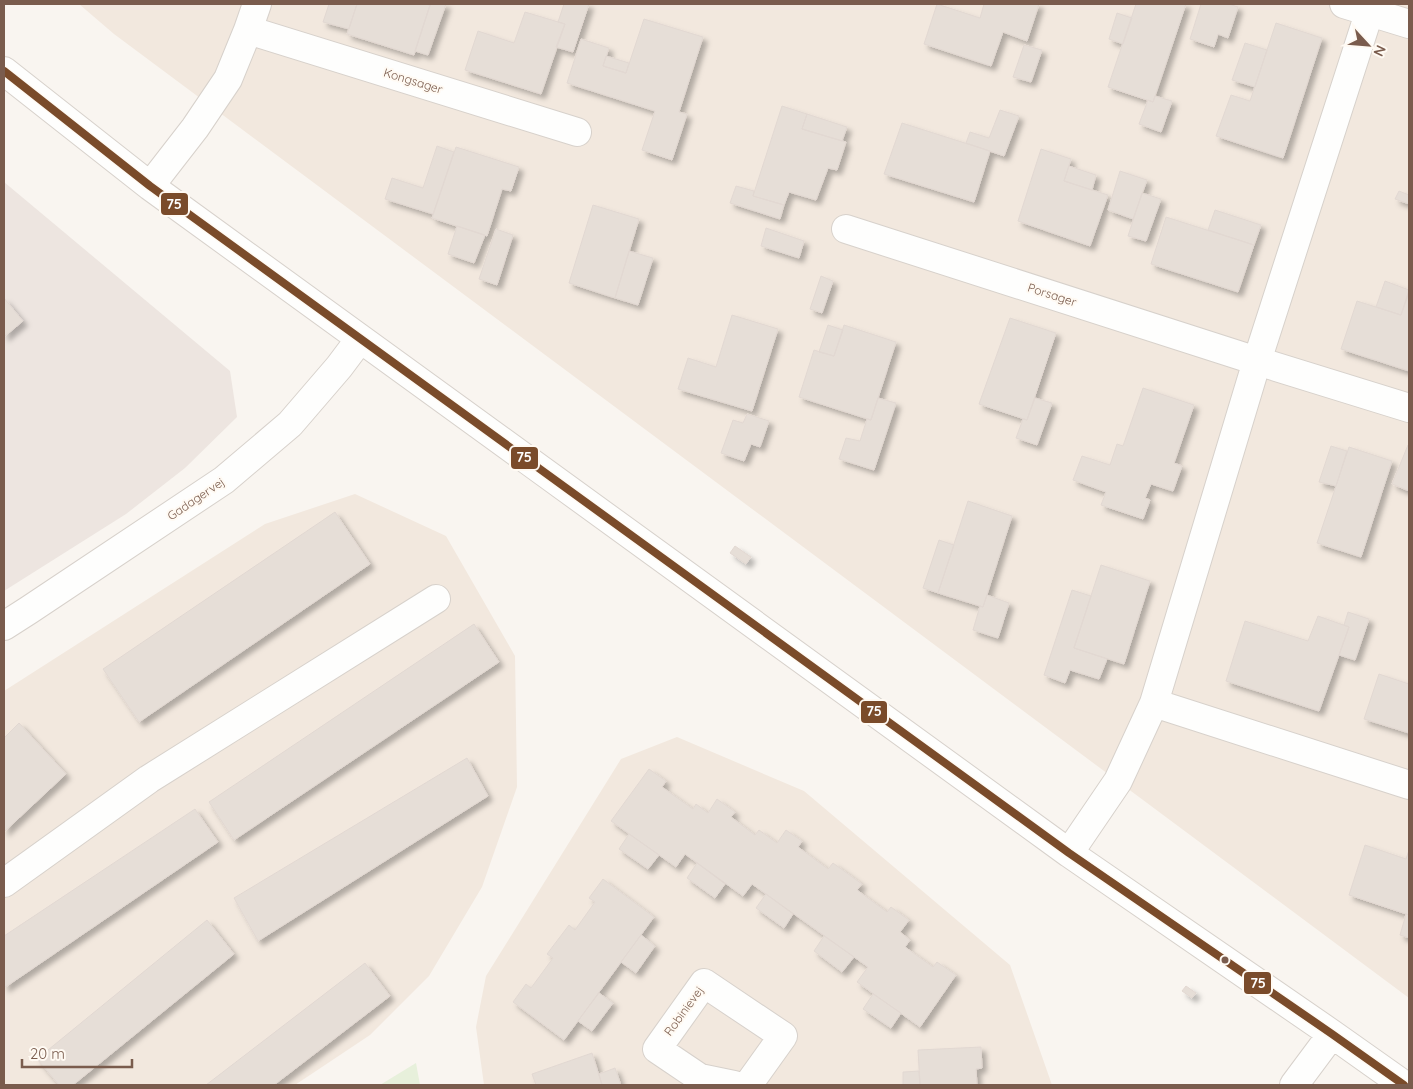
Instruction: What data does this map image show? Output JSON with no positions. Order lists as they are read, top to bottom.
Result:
{
  "streets": {
    "street": ["Kongsager", "Porsager", "Gadagervej"]
  },
  "lines": ["transit line 75"],
  "scale_bar": "20 m",
  "north": "bottom right"
}
